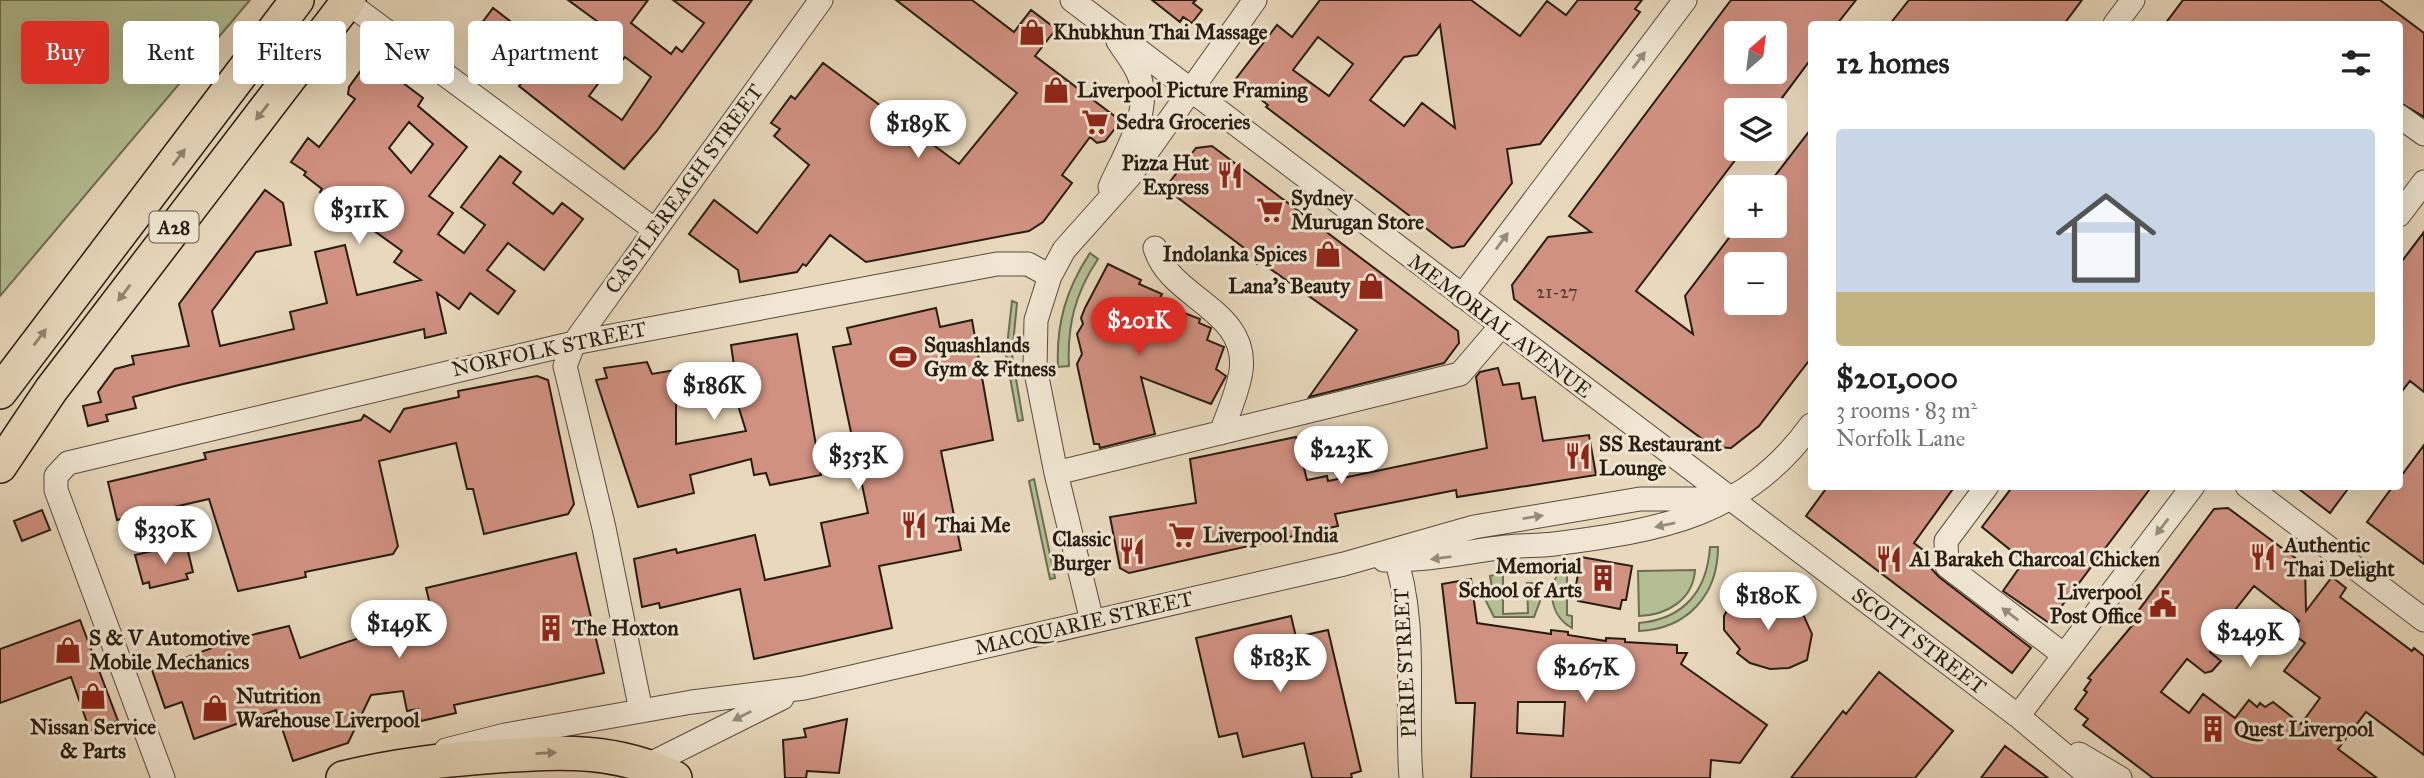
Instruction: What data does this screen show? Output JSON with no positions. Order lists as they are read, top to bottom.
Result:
{
  "streets": {
    "highway": ["A28", "MACQUARIE STREET"],
    "street": [
      "CASTLEREAGH STREET",
      "MEMORIAL AVENUE",
      "NORFOLK STREET",
      "SCOTT STREET",
      "PIRIE STREET"
    ]
  },
  "crossings": [
    ["CASTLEREAGH STREET", "NORFOLK STREET"],
    ["CASTLEREAGH STREET", "MACQUARIE STREET"],
    ["MEMORIAL AVENUE", "MACQUARIE STREET"],
    ["MEMORIAL AVENUE", "SCOTT STREET"],
    ["MACQUARIE STREET", "SCOTT STREET"],
    ["MACQUARIE STREET", "PIRIE STREET"]
  ],
  "places": {
    "shop": [
      "Khubkhun Thai Massage",
      "Liverpool Picture Framing",
      "Indolanka Spices",
      "Lana's Beauty",
      "S & V Automotive Mobile Mechanics",
      "Nissan Service & Parts",
      "Nutrition Warehouse Liverpool"
    ],
    "supermarket": ["Sedra Groceries", "Sydney Murugan Store", "Liverpool India"],
    "restaurant": [
      "Pizza Hut Express",
      "SS Restaurant Lounge",
      "Thai Me",
      "Classic Burger",
      "Authentic Thai Delight",
      "Al Barakeh Charcoal Chicken"
    ],
    "sports": ["Squashlands Gym & Fitness"],
    "building": ["Memorial School of Arts", "The Hoxton", "Quest Liverpool"],
    "public building": ["Liverpool Post Office"]
  },
  "house_numbers": ["21-27"],
  "north": "top right",
  "page": {
    "map_buttons": ["+", "−"],
    "chip": [
      "Buy",
      "Rent",
      "Filters",
      "New",
      "Apartment"
    ],
    "heading": "12 homes",
    "price": [
      "$189K",
      "$311K",
      "$201K",
      "$186K",
      "$223K",
      "$353K",
      "$330K",
      "$180K",
      "$149K",
      "$249K",
      "$183K",
      "$267K"
    ],
    "list": [
      {
        "name": "$201,000",
        "note": "3 rooms · 83 m² · Norfolk Lane"
      }
    ]
  }
}
